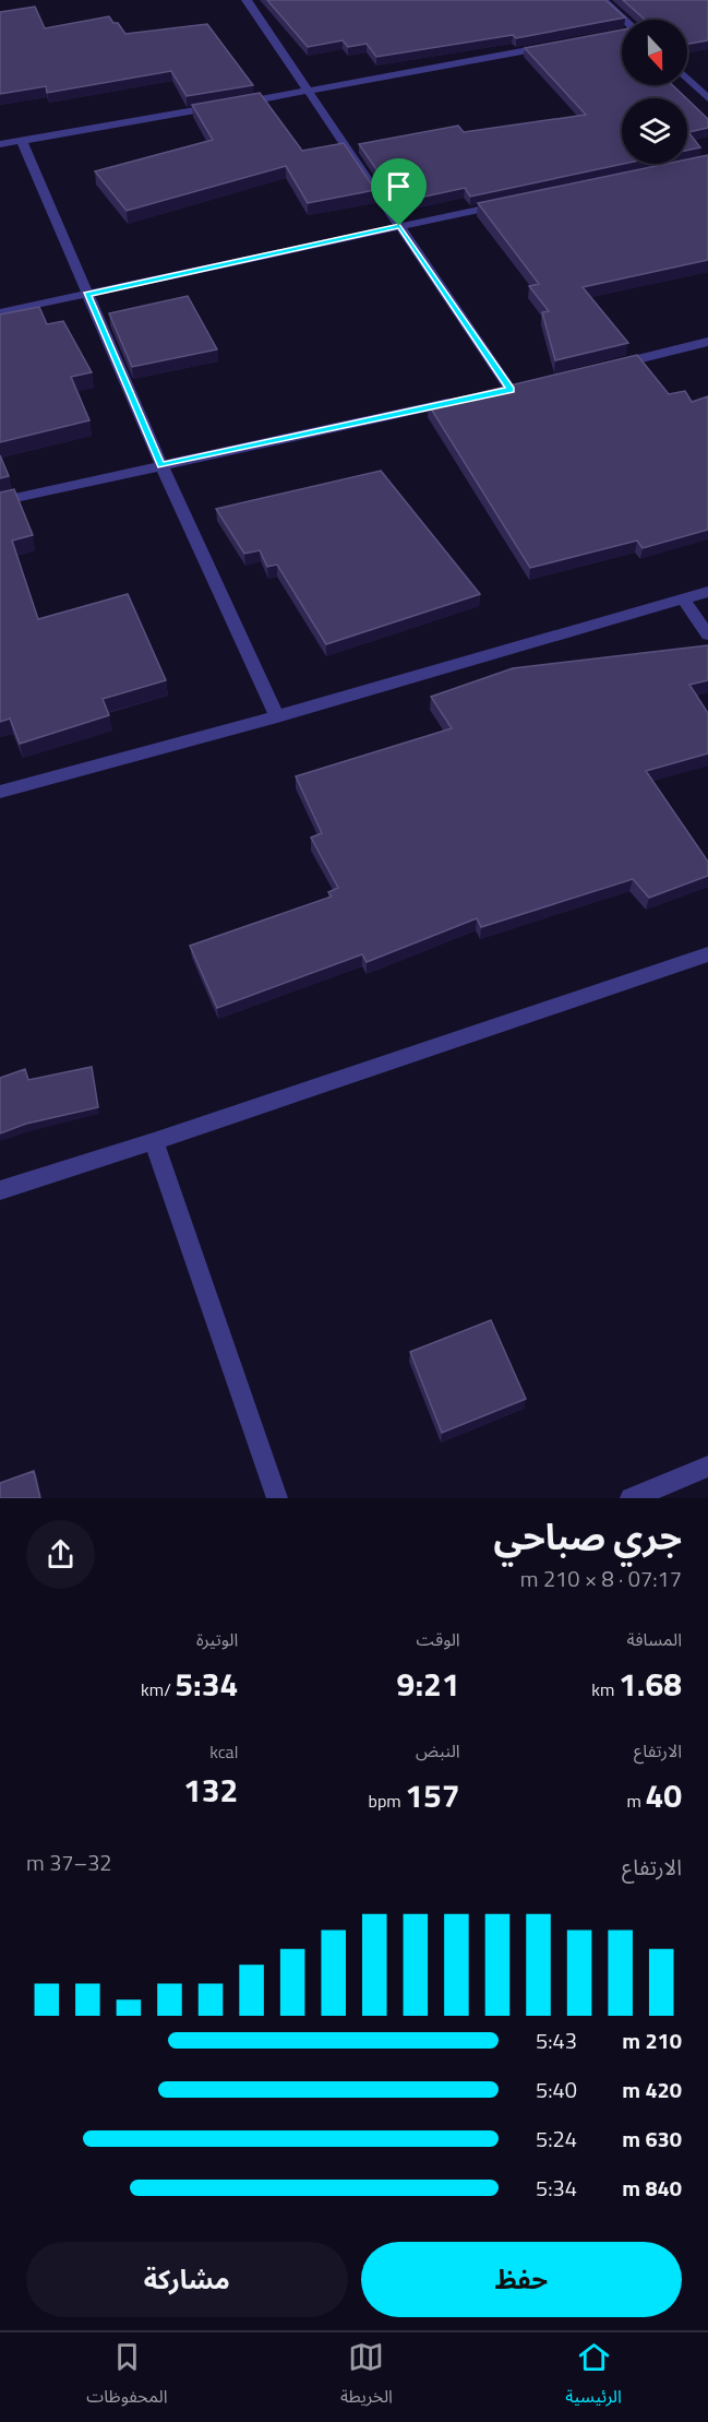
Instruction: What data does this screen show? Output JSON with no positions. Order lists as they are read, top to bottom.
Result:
{
  "north": "bottom",
  "page": {
    "heading": ["جري صباحي", "07:17 · 8 × 210 m"],
    "stats": [
      ["المسافة", "1.68 km"],
      ["الوقت", "9:21"],
      ["الوتيرة", "5:34 /km"],
      ["الارتفاع", "40 m"],
      ["النبض", "157 bpm"],
      ["kcal", "132"]
    ],
    "chart": ["الارتفاع", "32–37 m"],
    "list": [
      {
        "name": "210 m",
        "note": "5:43"
      },
      {
        "name": "420 m",
        "note": "5:40"
      },
      {
        "name": "630 m",
        "note": "5:24"
      },
      {
        "name": "840 m",
        "note": "5:34"
      }
    ],
    "buttons": ["حفظ", "مشاركة"],
    "tabs": ["الرئيسية", "الخريطة", "المحفوظات"]
  }
}
